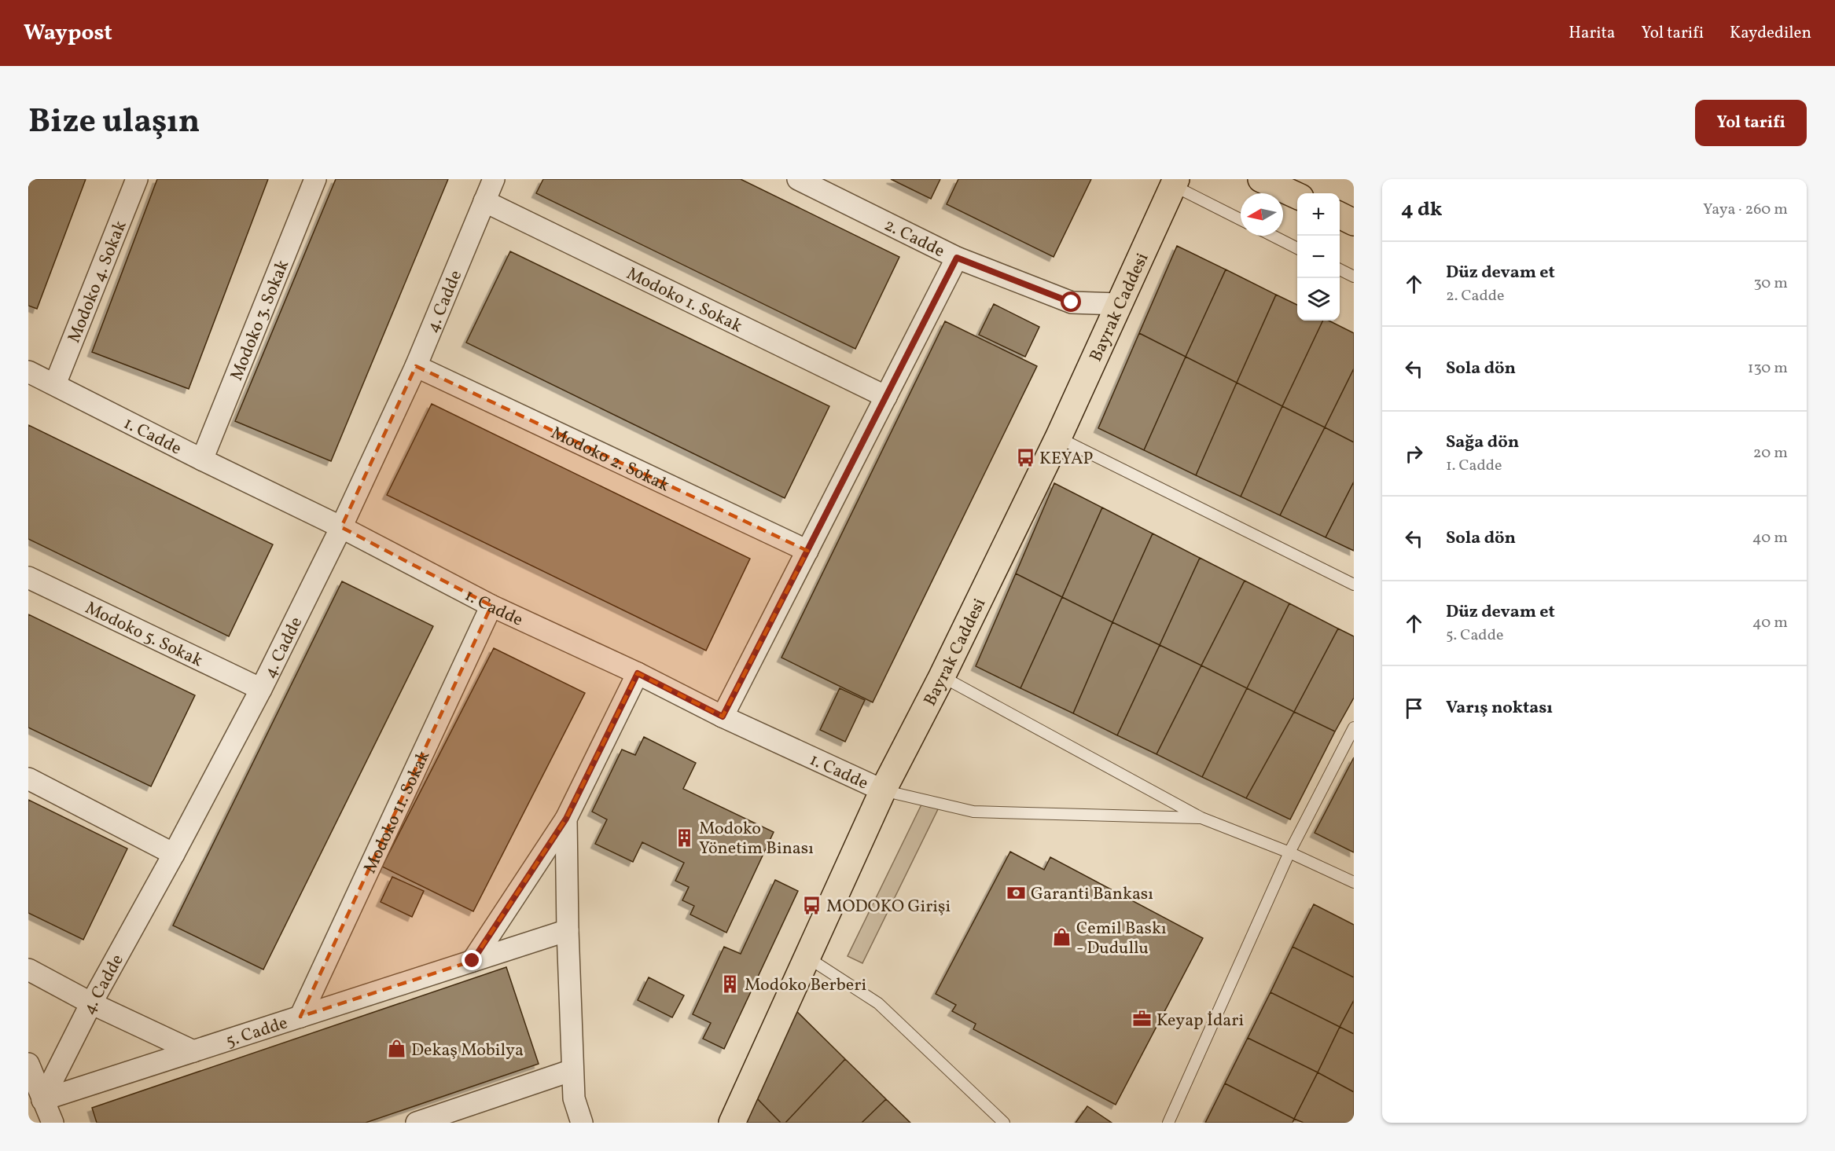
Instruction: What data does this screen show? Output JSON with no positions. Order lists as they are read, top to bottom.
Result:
{
  "streets": {
    "main road": ["Bayrak Caddesi"],
    "street": [
      "2. Cadde",
      "Modoko 4. Sokak",
      "Modoko 1. Sokak",
      "4. Cadde",
      "Modoko 3. Sokak",
      "1. Cadde",
      "Modoko 2. Sokak",
      "Modoko 5. Sokak",
      "Modoko 11. Sokak",
      "5. Cadde"
    ]
  },
  "crossings": [
    ["2. Cadde", "Bayrak Caddesi"],
    ["Modoko 4. Sokak", "1. Cadde"],
    ["Modoko 1. Sokak", "4. Cadde"],
    ["4. Cadde", "1. Cadde"],
    ["4. Cadde", "Modoko 2. Sokak"],
    ["4. Cadde", "Modoko 5. Sokak"],
    ["4. Cadde", "5. Cadde"],
    ["Bayrak Caddesi", "1. Cadde"],
    ["Modoko 3. Sokak", "1. Cadde"],
    ["1. Cadde", "Modoko 11. Sokak"],
    ["Modoko 11. Sokak", "5. Cadde"]
  ],
  "places": {
    "bus stop": ["KEYAP", "MODOKO Girişi"],
    "building": ["Modoko Yönetim Binası", "Modoko Berberi"],
    "bank": ["Garanti Bankası"],
    "shop": ["Cemil Baskı - Dudullu", "Dekaş Mobilya"],
    "office": ["Keyap İdari"]
  },
  "north": "left",
  "page": {
    "header": "Waypost",
    "nav": ["Harita", "Yol tarifi", "Kaydedilen"],
    "title": "Bize ulaşın",
    "buttons": "Yol tarifi",
    "heading": ["4 dk", "Yaya · 260 m"],
    "map_buttons": ["+", "−"],
    "list": [
      ["Düz devam et", "2. Cadde", "30 m"],
      ["Sola dön", "130 m"],
      ["Sağa dön", "1. Cadde", "20 m"],
      ["Sola dön", "40 m"],
      ["Düz devam et", "5. Cadde", "40 m"],
      "Varış noktası"
    ]
  }
}
